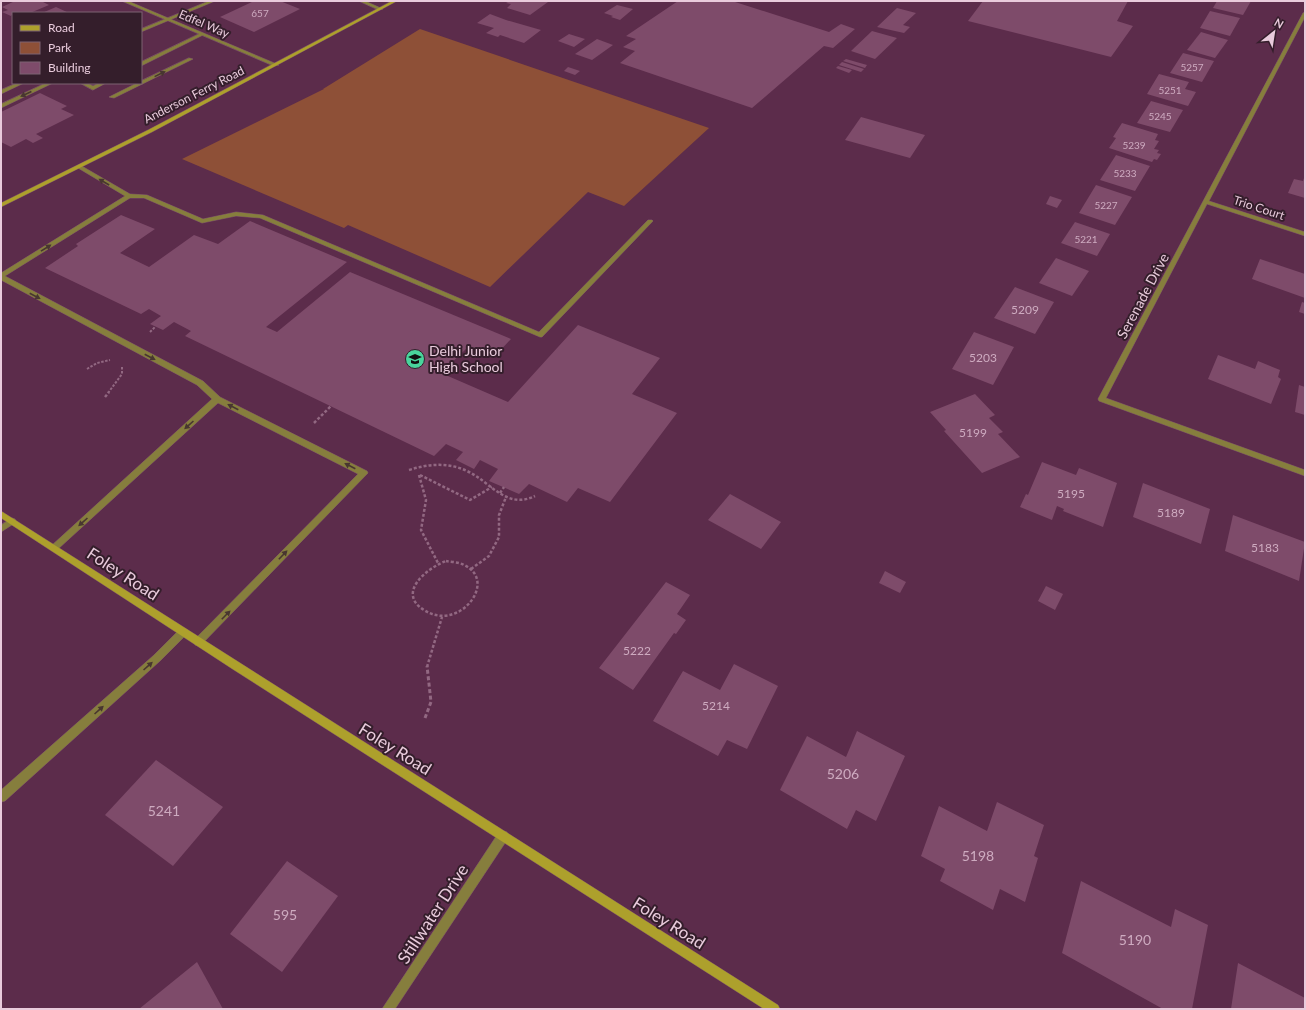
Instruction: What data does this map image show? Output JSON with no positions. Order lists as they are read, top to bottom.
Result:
{
  "streets": {
    "street": [
      "Edfel Way",
      "Anderson Ferry Road",
      "Trio Court",
      "Serenade Drive",
      "Foley Road",
      "Stillwater Drive"
    ]
  },
  "crossings": [
    ["Edfel Way", "Anderson Ferry Road"],
    ["Trio Court", "Serenade Drive"],
    ["Foley Road", "Stillwater Drive"]
  ],
  "places": {
    "school or university": ["Delhi Junior High School"]
  },
  "house_numbers": [
    "657",
    "5257",
    "5251",
    "5245",
    "5239",
    "5233",
    "5227",
    "5221",
    "5209",
    "5203",
    "5199",
    "5195",
    "5189",
    "5183",
    "5222",
    "5214",
    "5206",
    "5241",
    "5198",
    "595",
    "5190"
  ],
  "legend": ["Road", "Park", "Building"],
  "north": "top right"
}
